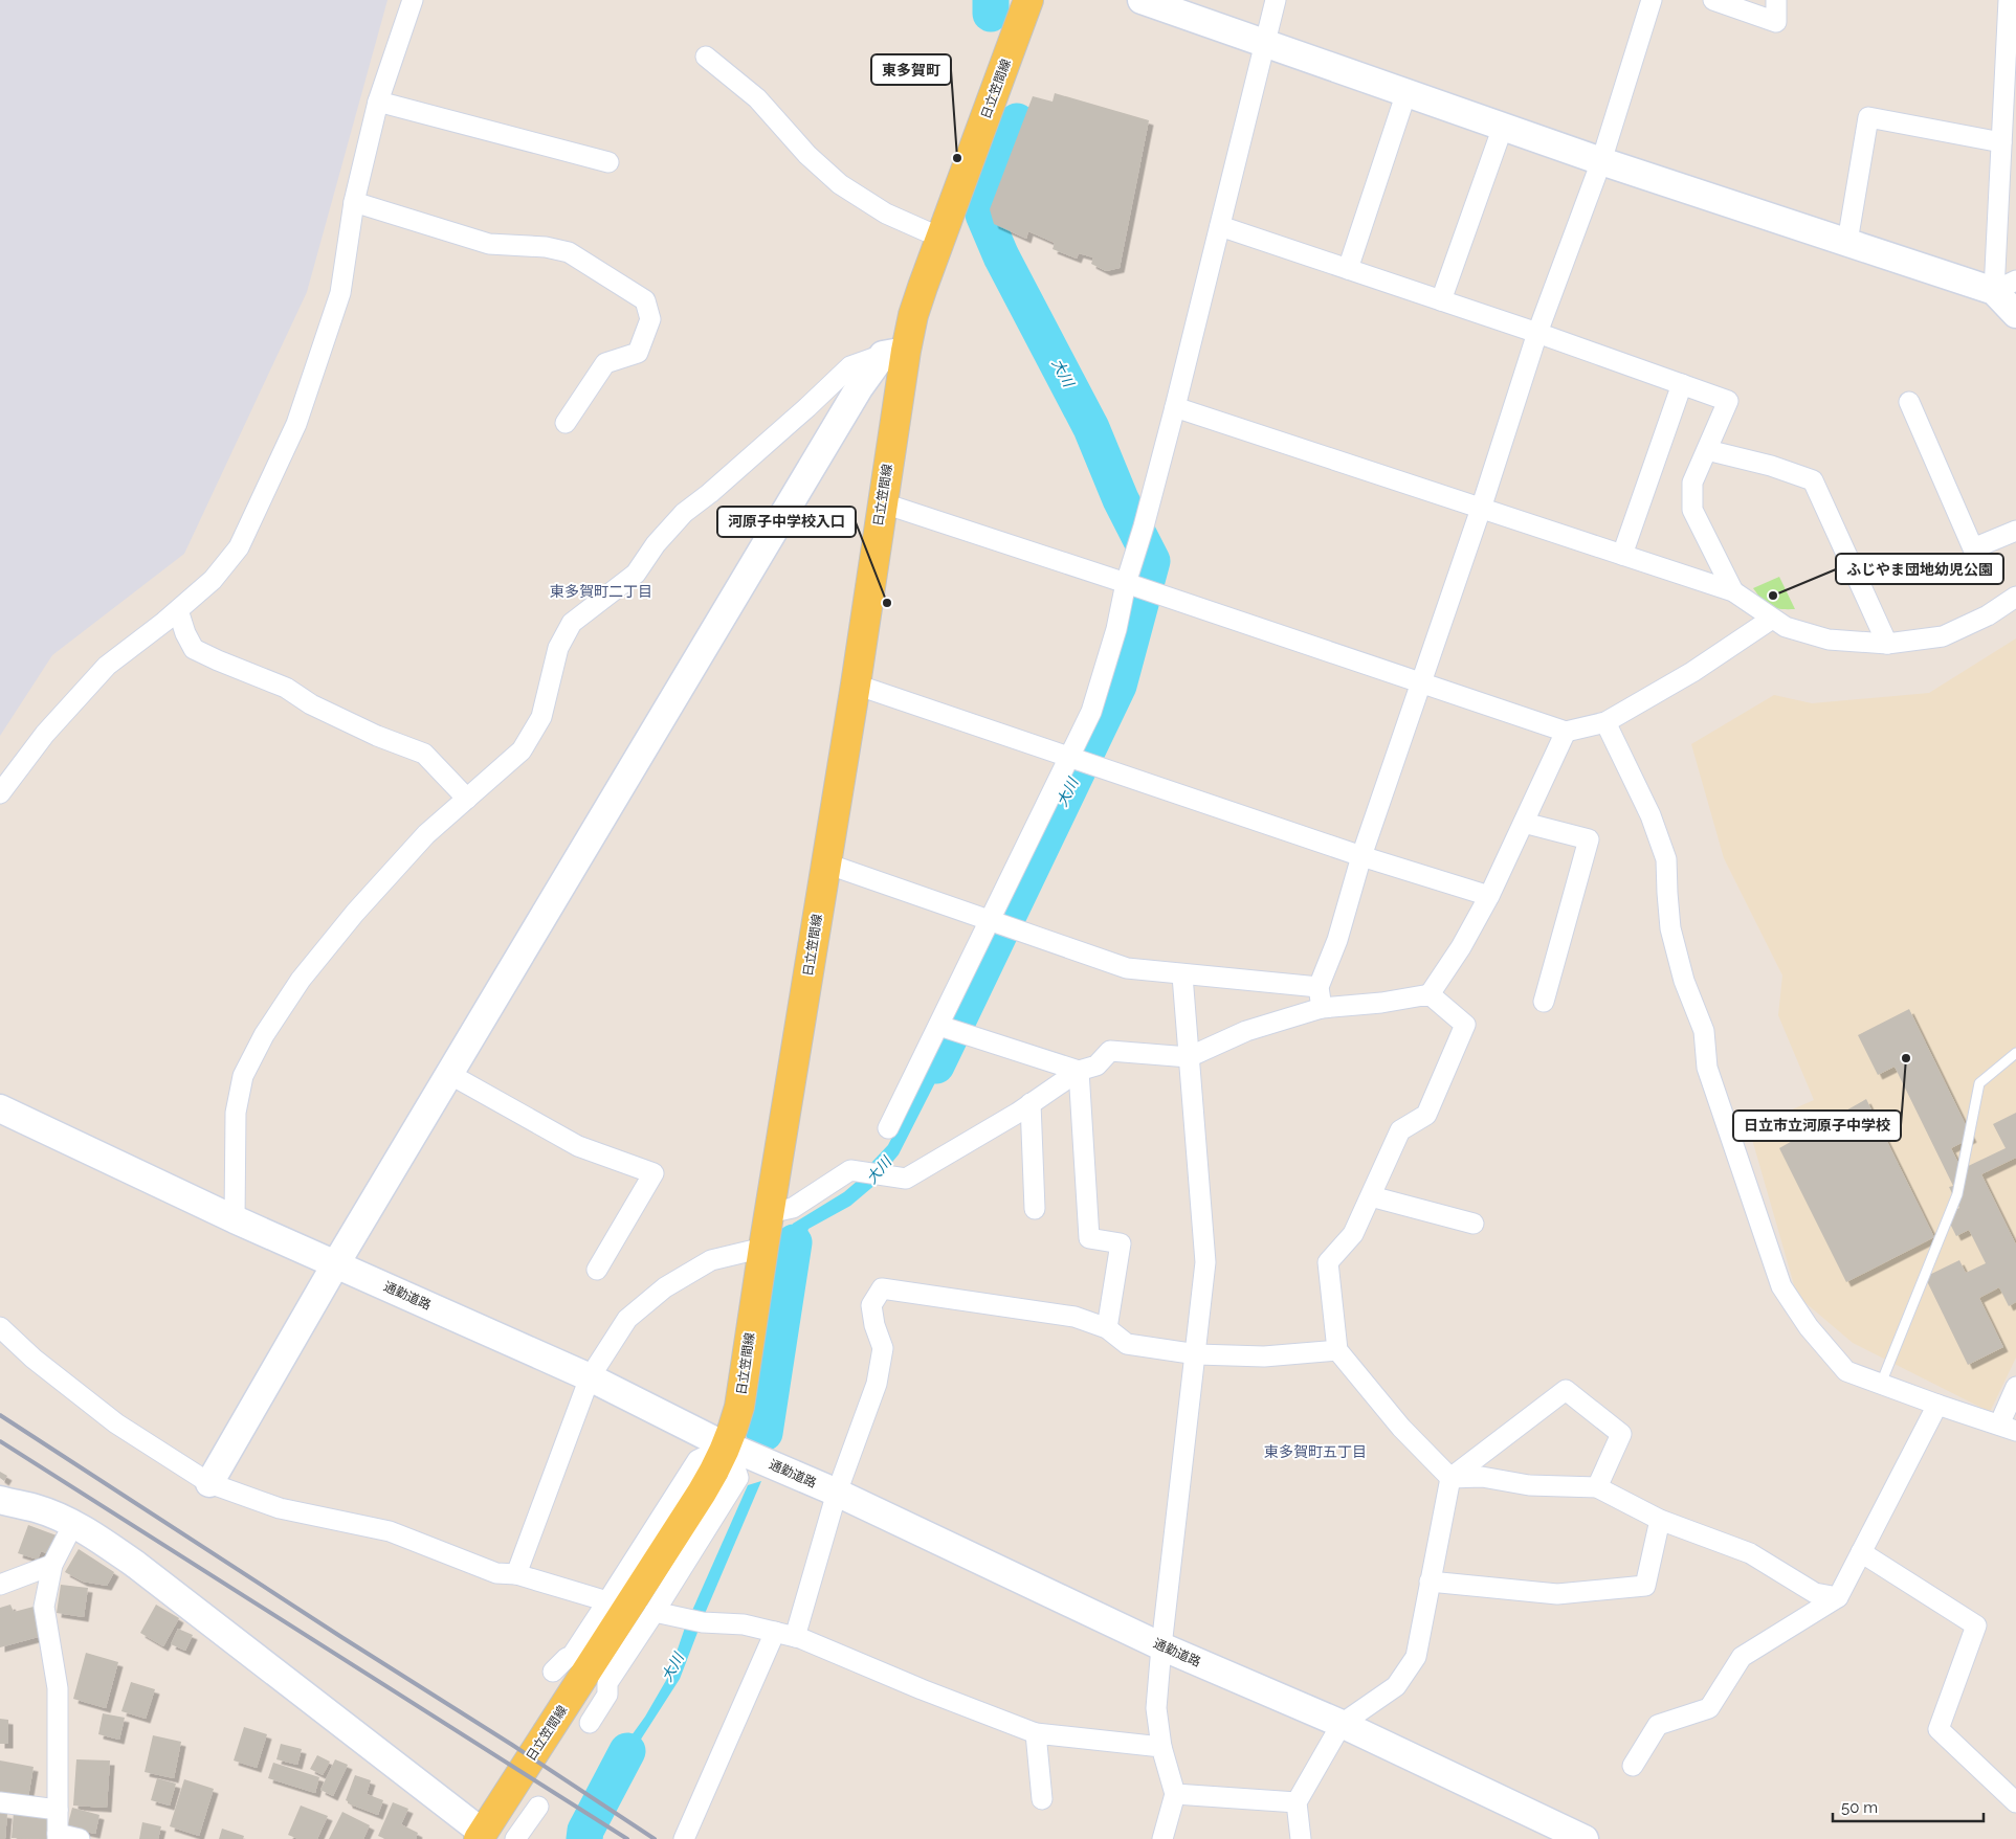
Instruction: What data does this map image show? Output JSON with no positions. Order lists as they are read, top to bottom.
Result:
{
  "streets": {
    "main road": ["日立笠間線"],
    "street": ["通勤道路"]
  },
  "crossings": [
    ["日立笠間線", "通勤道路"]
  ],
  "districts": ["東多賀町二丁目", "東多賀町五丁目"],
  "water": ["大川"],
  "places": [
    "東多賀町",
    "ふじやま団地幼児公園",
    "河原子中学校入口",
    "日立市立河原子中学校"
  ],
  "scale_bar": "50 m"
}
